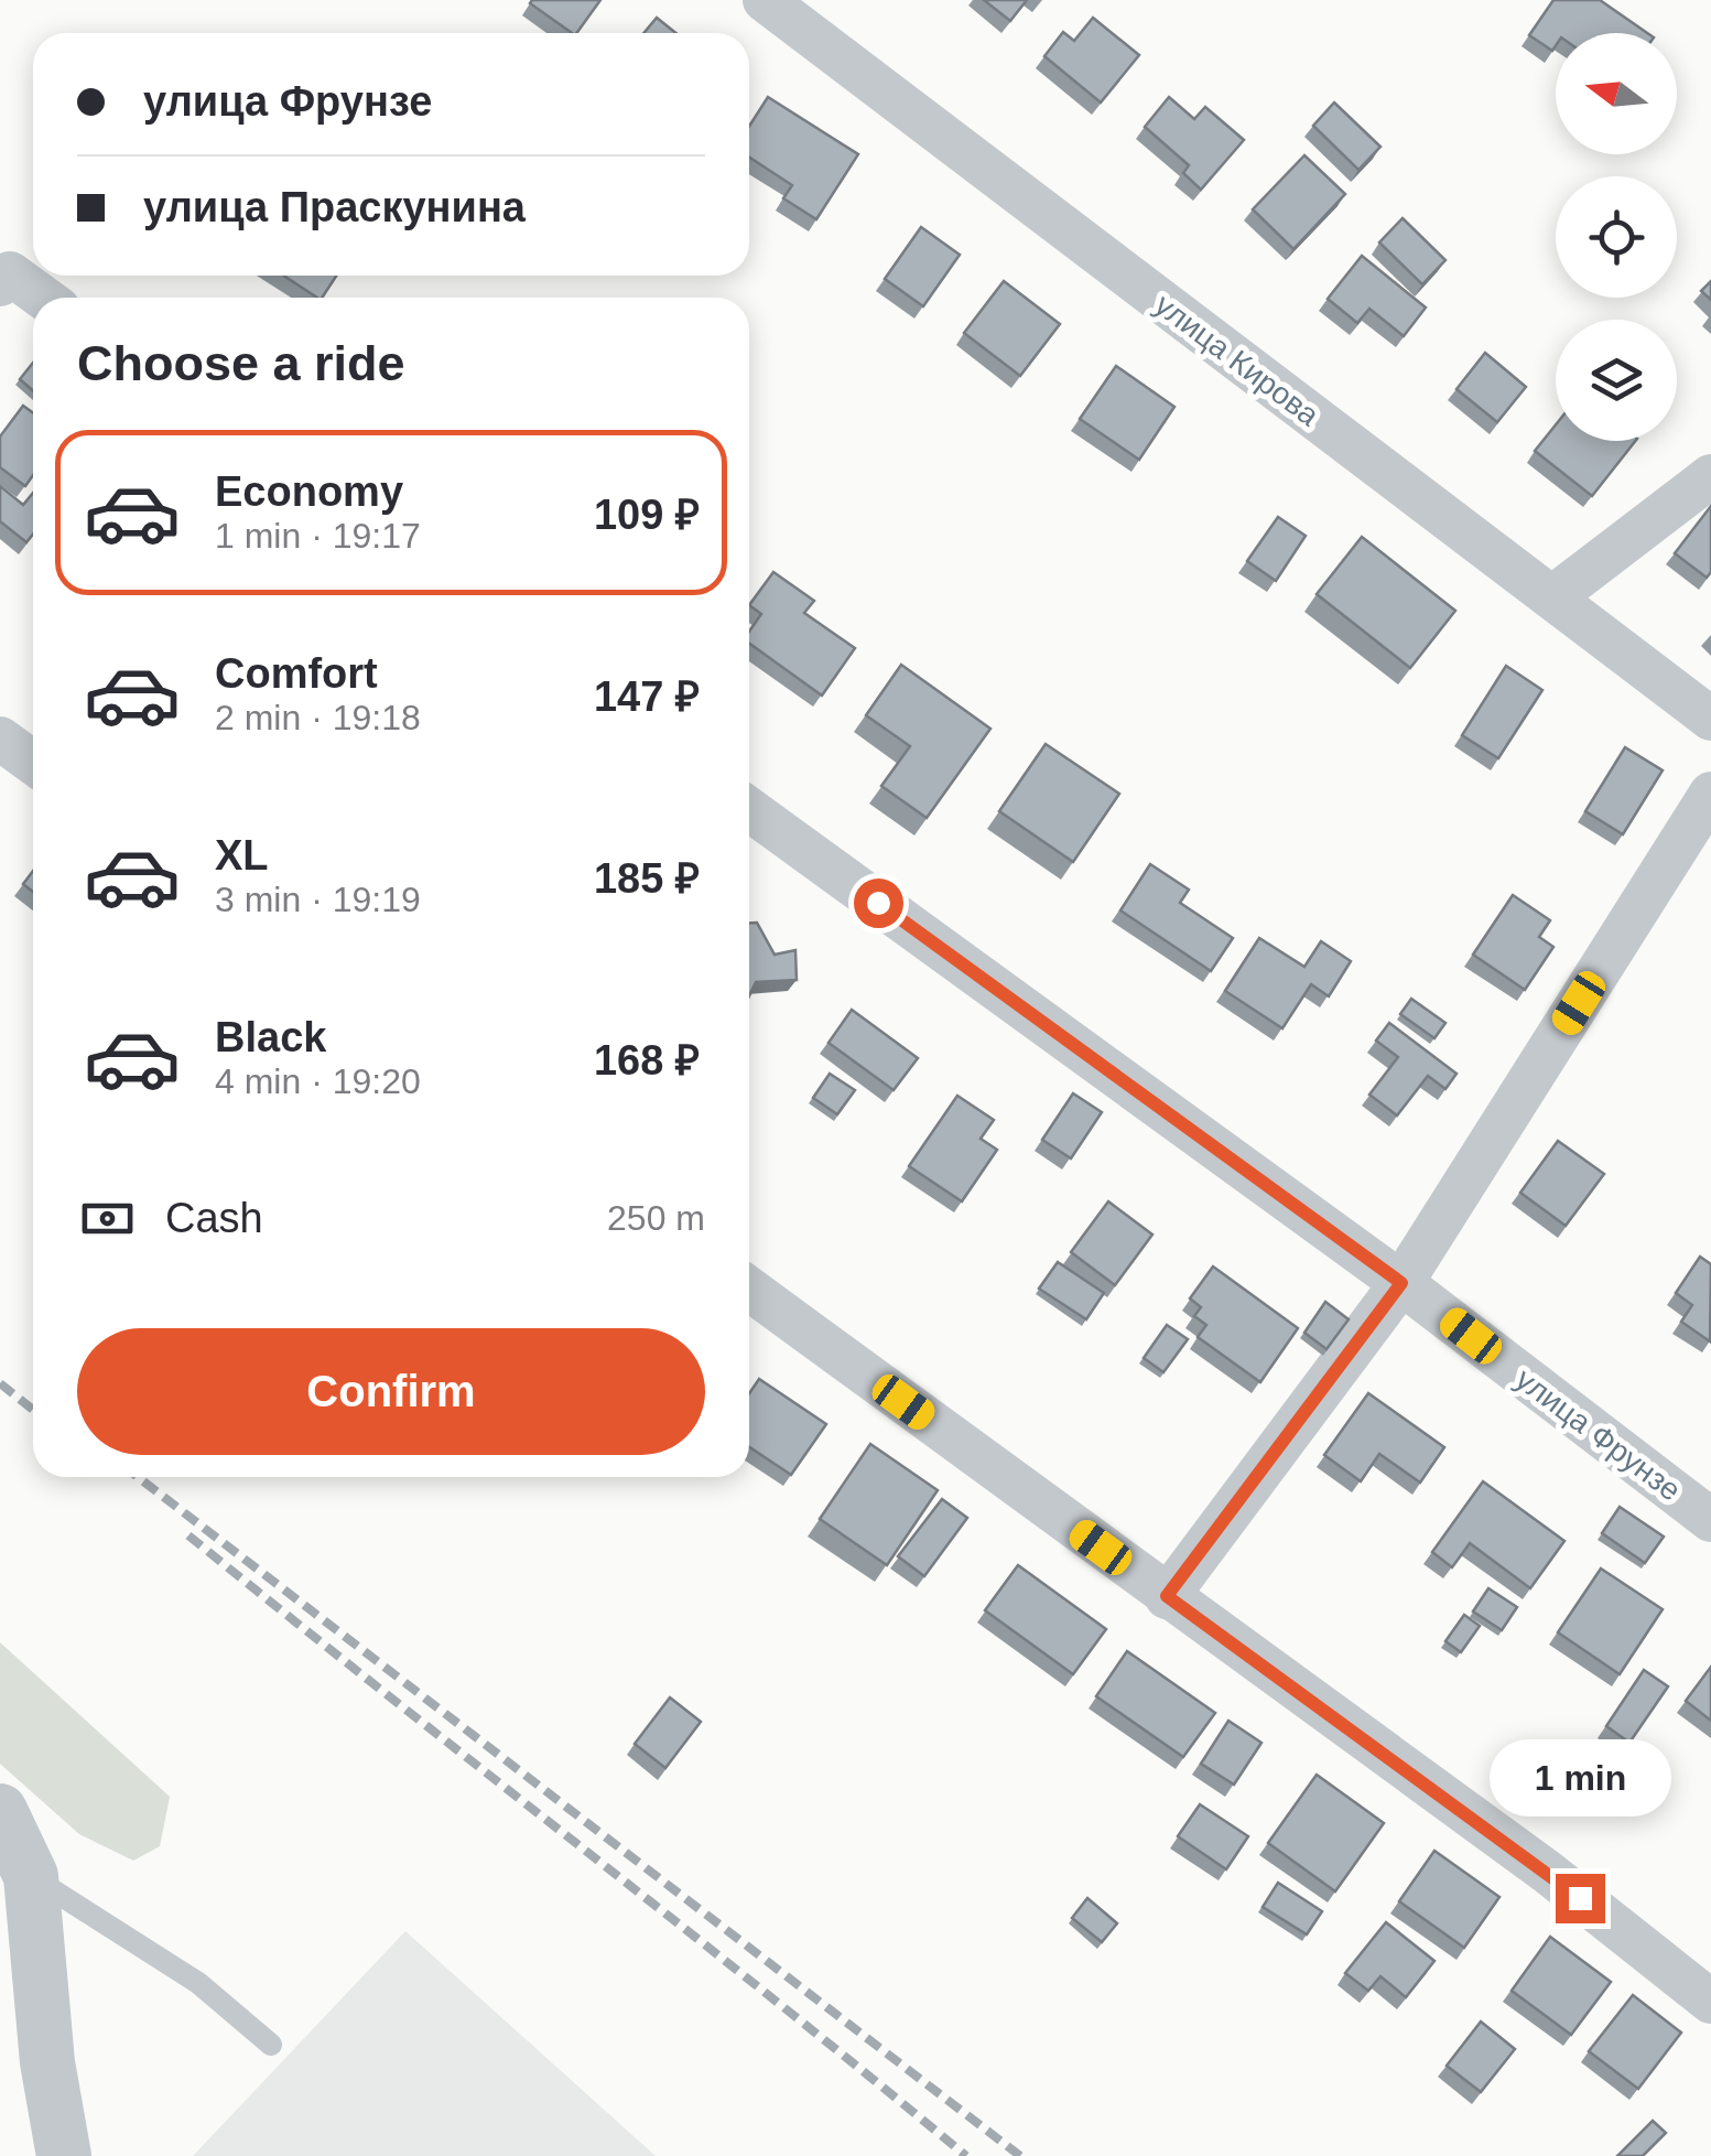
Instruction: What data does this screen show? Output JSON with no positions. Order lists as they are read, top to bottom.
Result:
{
  "streets": {
    "street": ["улица Кирова", "улица Фрунзе"]
  },
  "north": "left",
  "page": {
    "banner": ["улица Фрунзе", "улица Праскунина"],
    "heading": "Choose a ride",
    "list": [
      {
        "name": "Economy",
        "note": "1 min · 19:17",
        "value": "109 ₽"
      },
      {
        "name": "Comfort",
        "note": "2 min · 19:18",
        "value": "147 ₽"
      },
      {
        "name": "XL",
        "note": "3 min · 19:19",
        "value": "185 ₽"
      },
      {
        "name": "Black",
        "note": "4 min · 19:20",
        "value": "168 ₽"
      }
    ],
    "pay": ["Cash", "250 m"],
    "buttons": "Confirm",
    "bubble": "1 min"
  }
}
